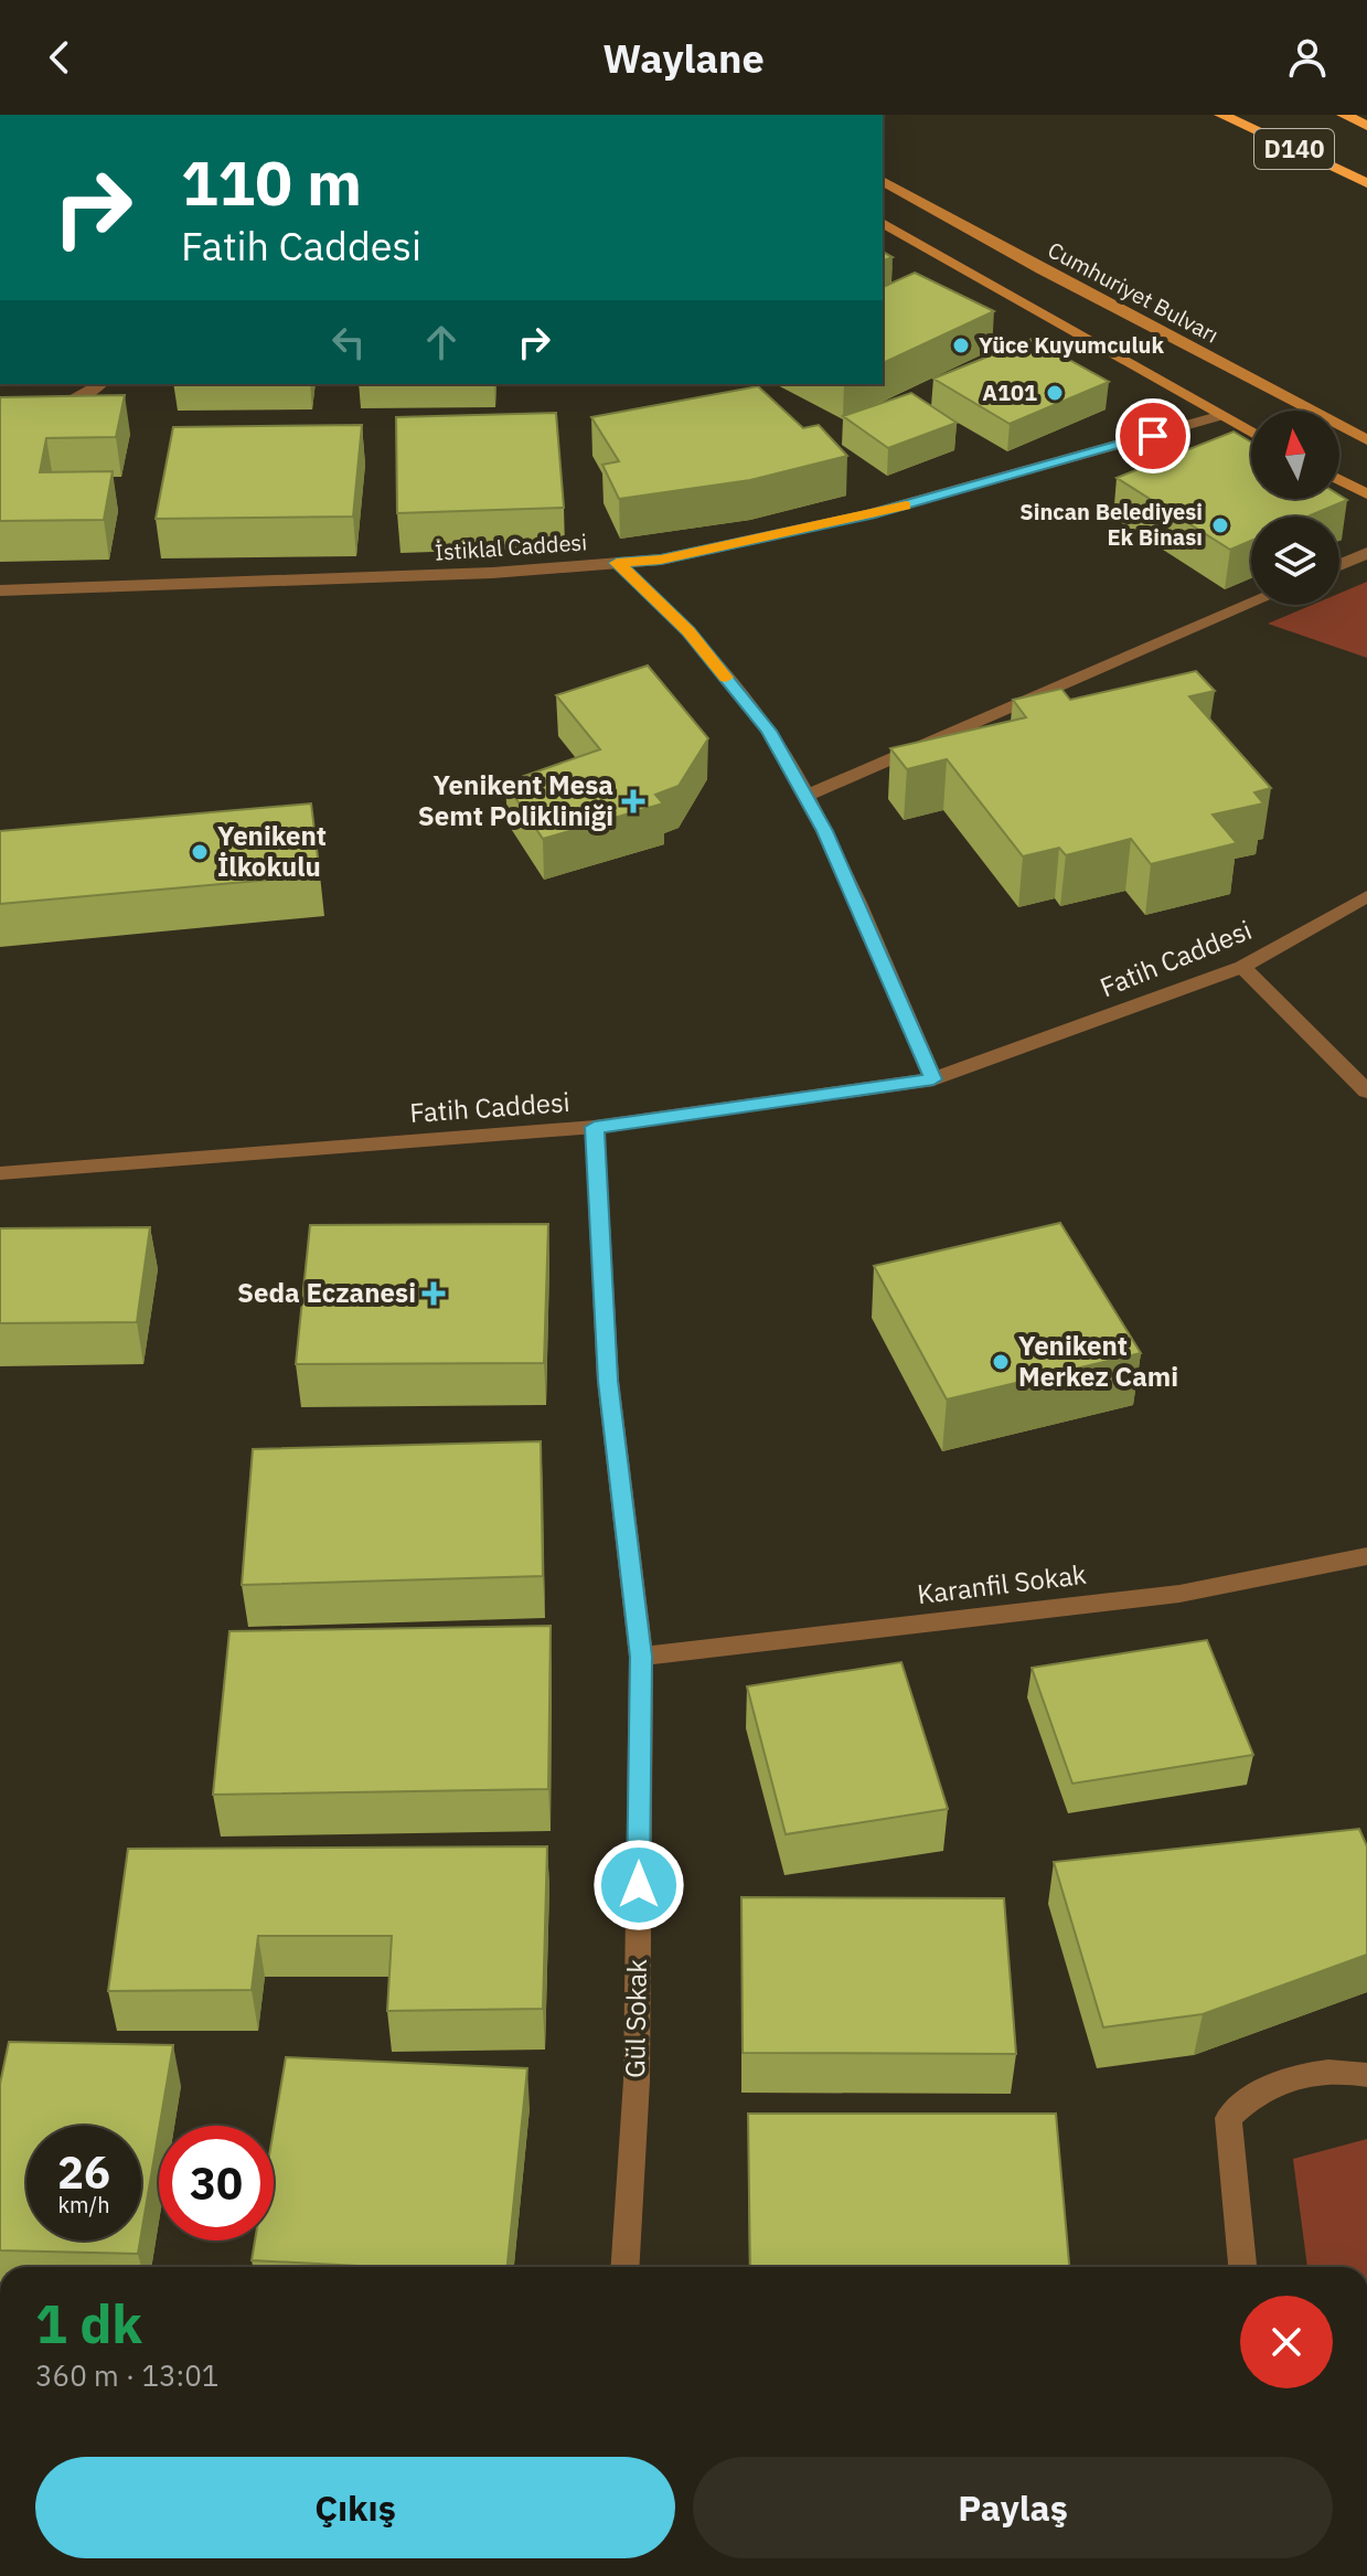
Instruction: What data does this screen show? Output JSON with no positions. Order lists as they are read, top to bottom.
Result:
{
  "streets": {
    "highway": ["D140"],
    "main road": ["Cumhuriyet Bulvarı"],
    "street": [
      "İstiklal Caddesi",
      "Fatih Caddesi",
      "Karanfil Sokak",
      "Gül Sokak"
    ]
  },
  "crossings": [
    ["Fatih Caddesi", "Gül Sokak"],
    ["Karanfil Sokak", "Gül Sokak"]
  ],
  "places": {
    "other": [
      "Yüce Kuyumculuk",
      "A101",
      "Sincan Belediyesi Ek Binası",
      "Yenikent İlkokulu",
      "Yenikent Merkez Cami"
    ],
    "health": ["Yenikent Mesa Semt Polikliniği", "Seda Eczanesi"]
  },
  "north": "top",
  "page": {
    "header": "Waylane",
    "turn": ["110 m", "Fatih Caddesi"],
    "speed": "26 km/h",
    "limit": "30",
    "heading": ["1 dk", "360 m · 13:01"],
    "buttons": ["Çıkış", "Paylaş"]
  }
}
